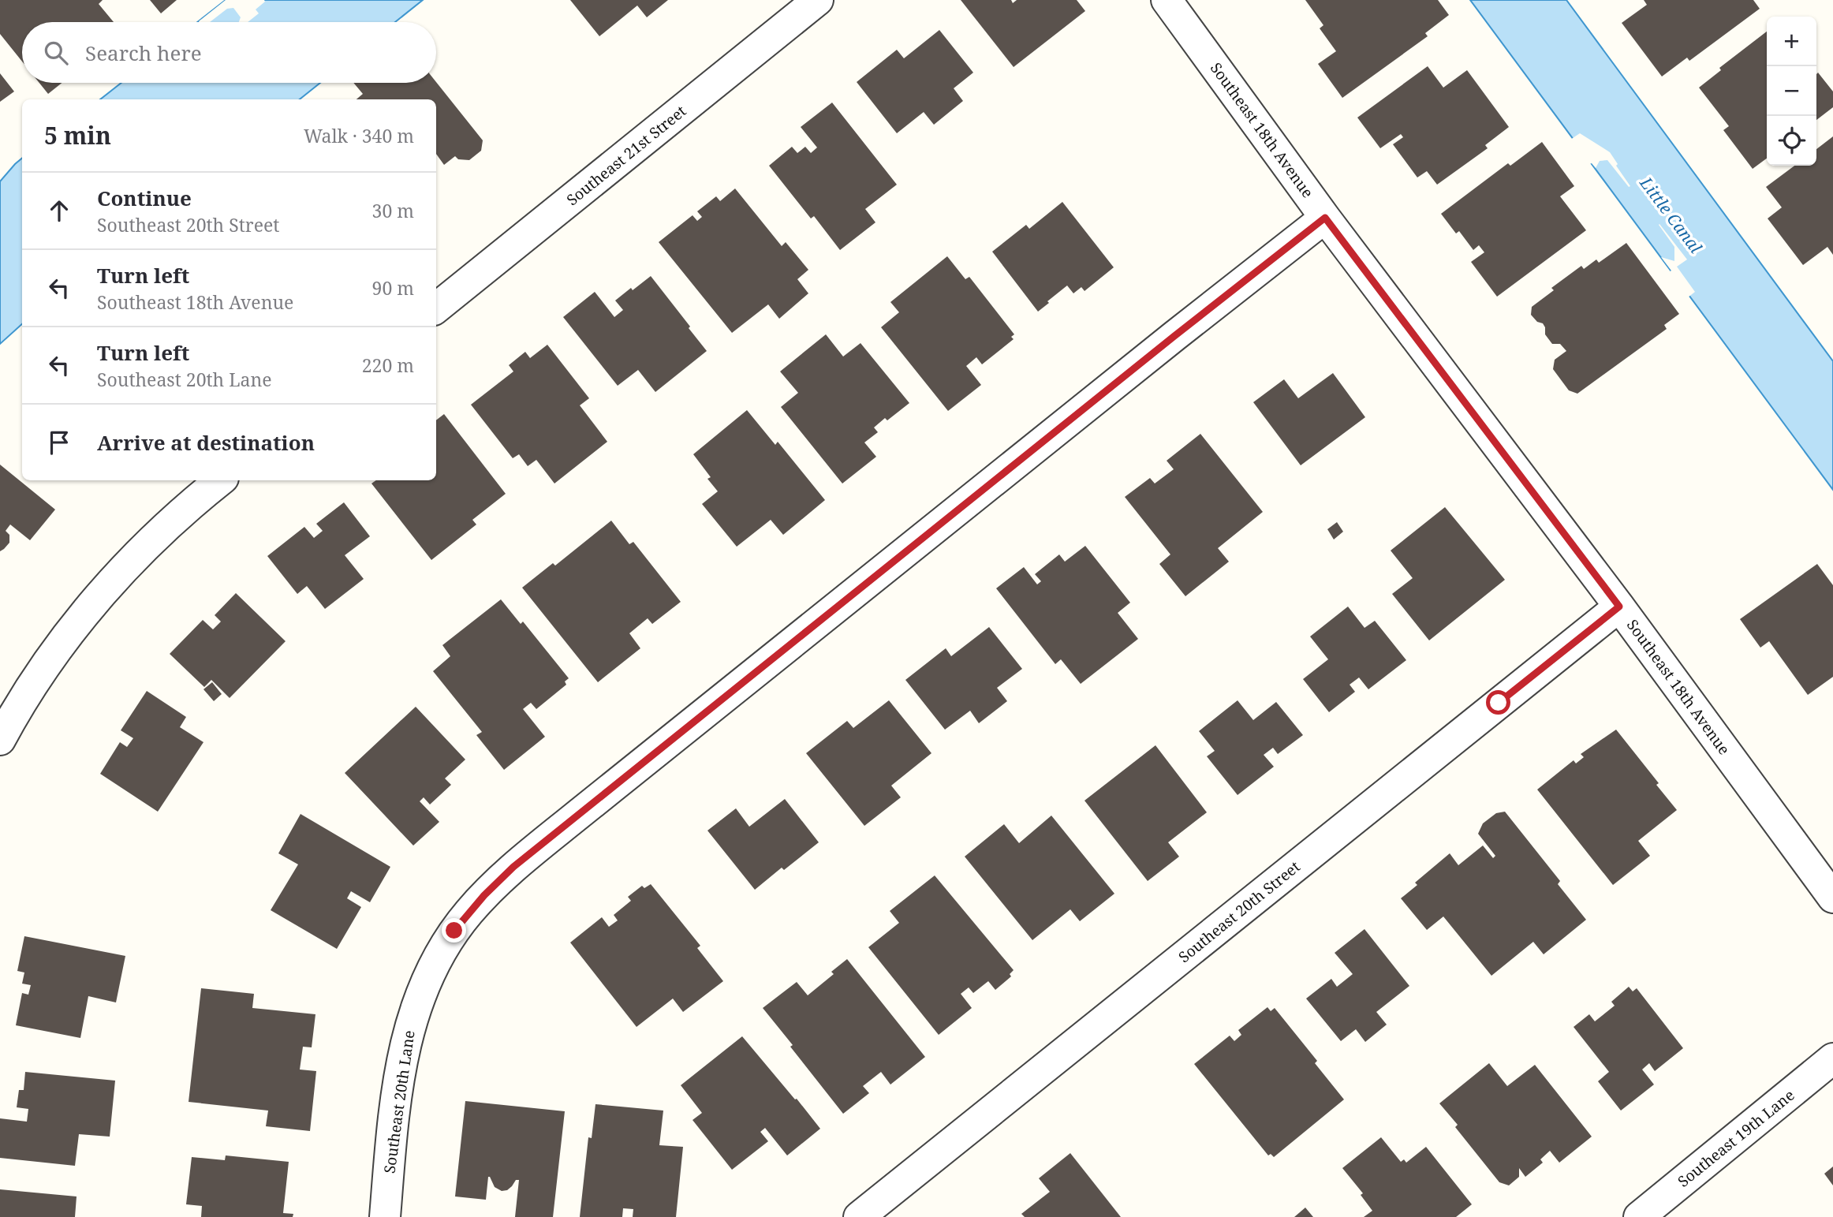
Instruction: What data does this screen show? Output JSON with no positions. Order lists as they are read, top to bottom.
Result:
{
  "streets": {
    "street": [
      "Southeast 18th Avenue",
      "Southeast 21st Street",
      "Southeast 20th Street",
      "Southeast 20th Lane",
      "Southeast 19th Lane"
    ]
  },
  "crossings": [
    ["Southeast 18th Avenue", "Southeast 20th Street"],
    ["Southeast 18th Avenue", "Southeast 20th Lane"]
  ],
  "water": ["Little Canal"],
  "page": {
    "map_buttons": ["+", "−"],
    "search": "Search here",
    "heading": ["5 min", "Walk · 340 m"],
    "list": [
      ["Continue", "Southeast 20th Street", "30 m"],
      ["Turn left", "Southeast 18th Avenue", "90 m"],
      ["Turn left", "Southeast 20th Lane", "220 m"],
      "Arrive at destination"
    ]
  }
}
